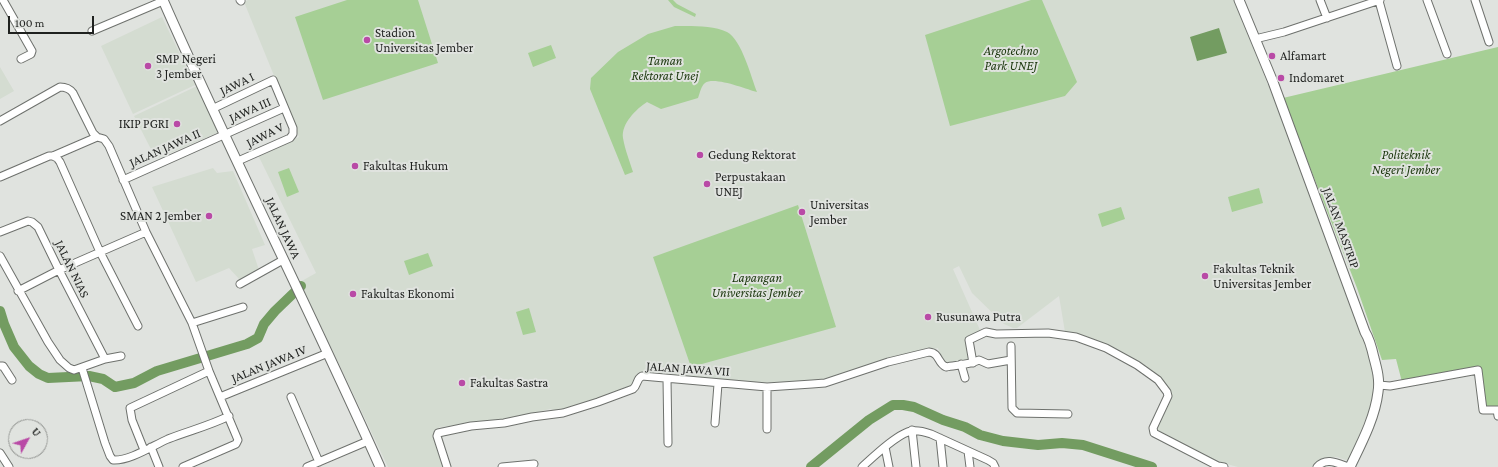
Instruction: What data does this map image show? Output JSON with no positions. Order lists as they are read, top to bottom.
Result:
{
  "streets": {
    "main road": ["JALAN JAWA", "JALAN MASTRIP"],
    "street": [
      "JAWA I",
      "JAWA III",
      "JAWA V",
      "JALAN JAWA II",
      "JALAN NIAS",
      "JALAN JAWA IV",
      "JALAN JAWA VII"
    ]
  },
  "crossings": [
    ["JAWA I", "JAWA III"],
    ["JAWA I", "JAWA V"],
    ["JAWA I", "JALAN JAWA"],
    ["JAWA III", "JAWA V"],
    ["JAWA III", "JALAN JAWA II"],
    ["JAWA III", "JALAN JAWA"],
    ["JAWA V", "JALAN JAWA"],
    ["JALAN JAWA II", "JALAN JAWA"],
    ["JALAN JAWA II", "JALAN JAWA IV"],
    ["JALAN JAWA", "JALAN JAWA IV"]
  ],
  "parks": [
    "Argotechno Park UNEJ",
    "Taman Rektorat Unej",
    "Politeknik Negeri Jember",
    "Lapangan Universitas Jember"
  ],
  "places": [
    "Stadion Universitas Jember",
    "Alfamart",
    "SMP Negeri 3 Jember",
    "Indomaret",
    "IKIP PGRI",
    "Gedung Rektorat",
    "Fakultas Hukum",
    "Perpustakaan UNEJ",
    "Universitas Jember",
    "SMAN 2 Jember",
    "Fakultas Teknik Universitas Jember",
    "Fakultas Ekonomi",
    "Rusunawa Putra",
    "Fakultas Sastra"
  ],
  "scale_bar": "100 m",
  "north": "top right"
}
